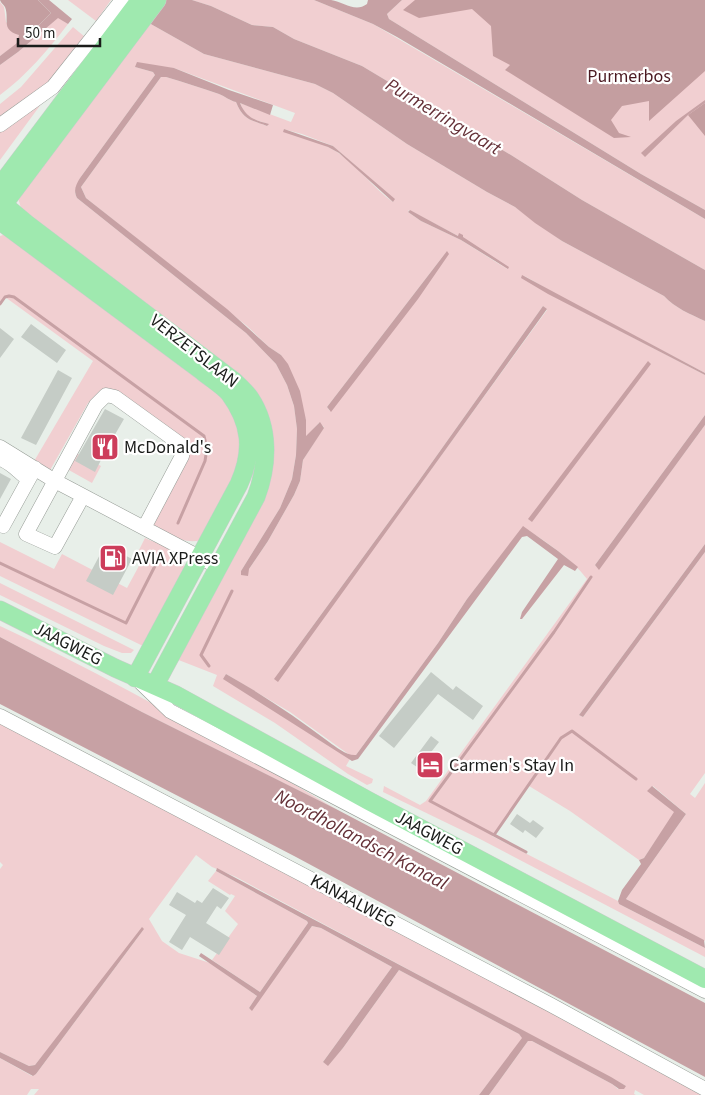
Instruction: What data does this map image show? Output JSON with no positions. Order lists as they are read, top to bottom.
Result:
{
  "streets": {
    "main road": ["VERZETSLAAN", "JAAGWEG"],
    "street": ["KANAALWEG"]
  },
  "crossings": [
    ["VERZETSLAAN", "JAAGWEG"]
  ],
  "water": ["Purmerringvaart", "Noordhollandsch Kanaal"],
  "parks": ["Purmerbos"],
  "places": {
    "restaurant": ["McDonald's"],
    "fuel station": ["AVIA XPress"],
    "hotel": ["Carmen's Stay In"]
  },
  "scale_bar": "50 m"
}
